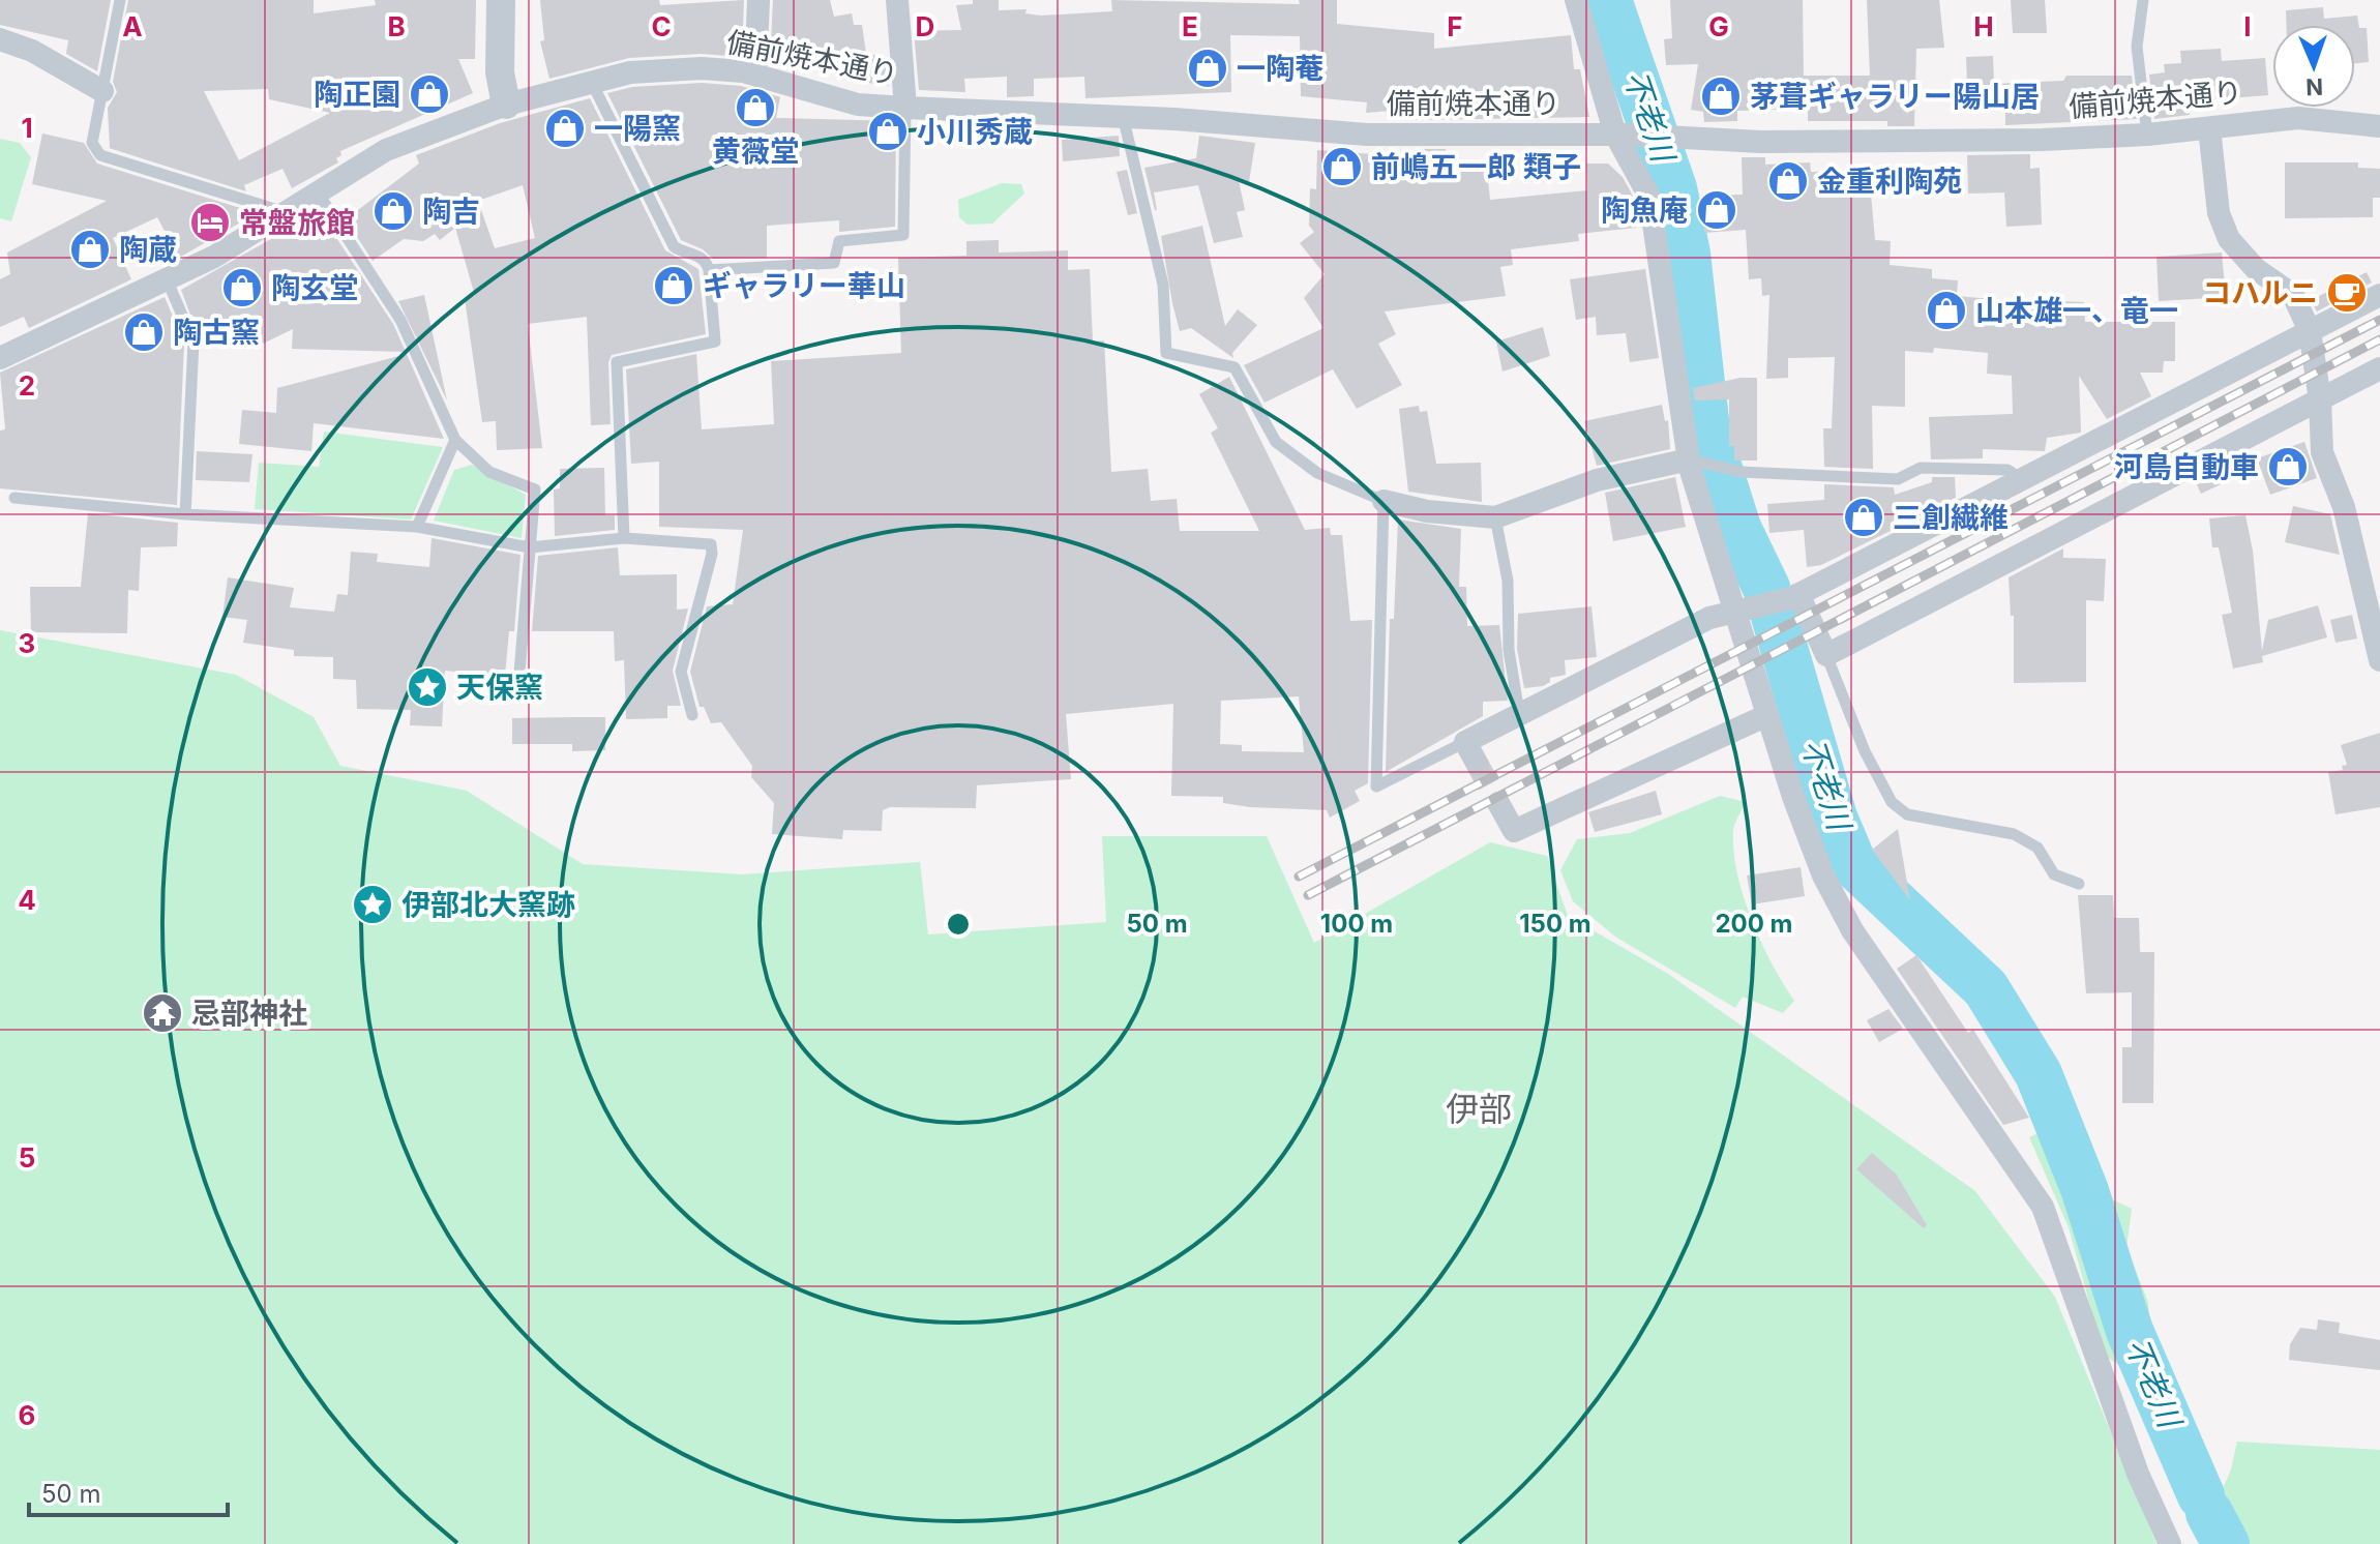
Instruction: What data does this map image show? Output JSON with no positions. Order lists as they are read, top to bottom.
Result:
{
  "streets": {
    "street": ["備前焼本通り"]
  },
  "districts": ["伊部"],
  "water": ["不老川"],
  "places": {
    "shop": [
      "一陶菴",
      "陶正園",
      "茅葺ギャラリー陽山居",
      "黄薇堂",
      "一陽窯",
      "小川秀蔵",
      "前嶋五一郎 類子",
      "金重利陶苑",
      "陶魚庵",
      "陶吉",
      "陶蔵",
      "ギャラリー華山",
      "陶玄堂",
      "山本雄一、竜一",
      "陶古窯",
      "河島自動車",
      "三創繊維"
    ],
    "hotel": ["常盤旅館"],
    "cafe": ["コハルニ"],
    "place": ["天保窯", "伊部北大窯跡"],
    "temple": ["忌部神社"]
  },
  "scale_bar": "50 m",
  "north": "bottom",
  "grid": {
    "columns": [
      "A",
      "B",
      "C",
      "D",
      "E",
      "F",
      "G",
      "H",
      "I"
    ],
    "rows": [
      "1",
      "2",
      "3",
      "4",
      "5",
      "6"
    ]
  },
  "rings": [
    "50 m",
    "100 m",
    "150 m",
    "200 m"
  ]
}
